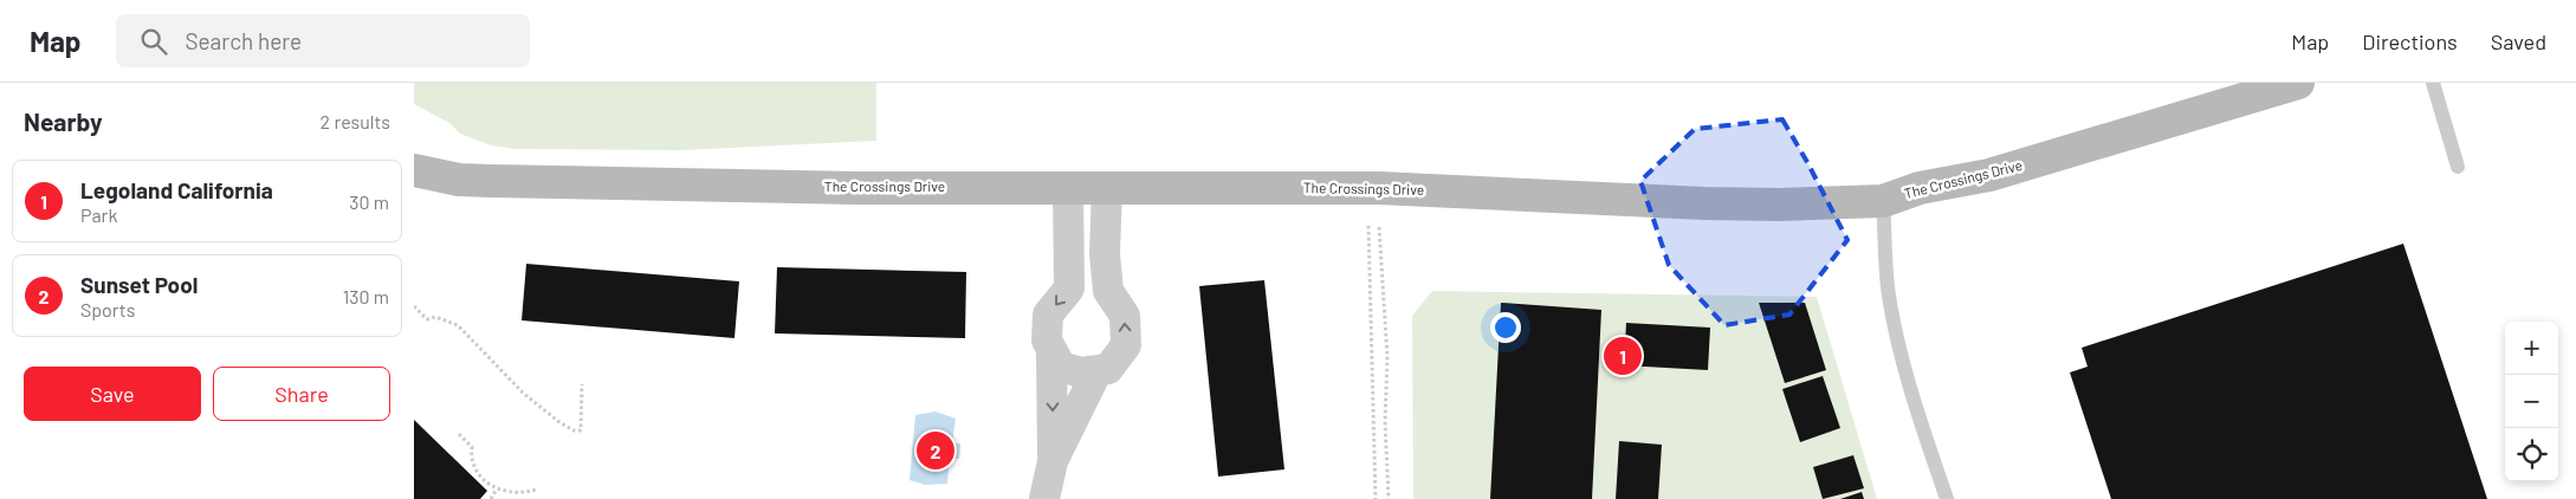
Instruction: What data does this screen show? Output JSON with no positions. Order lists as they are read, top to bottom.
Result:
{
  "streets": {
    "street": ["The Crossings Drive"]
  },
  "page": {
    "header": "Map",
    "search": "Search here",
    "nav": ["Map", "Directions", "Saved"],
    "heading": ["Nearby", "2 results"],
    "list": [
      {
        "mark": "1",
        "name": "Legoland California",
        "note": "Park",
        "value": "30 m"
      },
      {
        "mark": "2",
        "name": "Sunset Pool",
        "note": "Sports",
        "value": "130 m"
      }
    ],
    "map_buttons": ["+", "−"],
    "pins": ["1", "2"],
    "buttons": ["Save", "Share"]
  }
}
